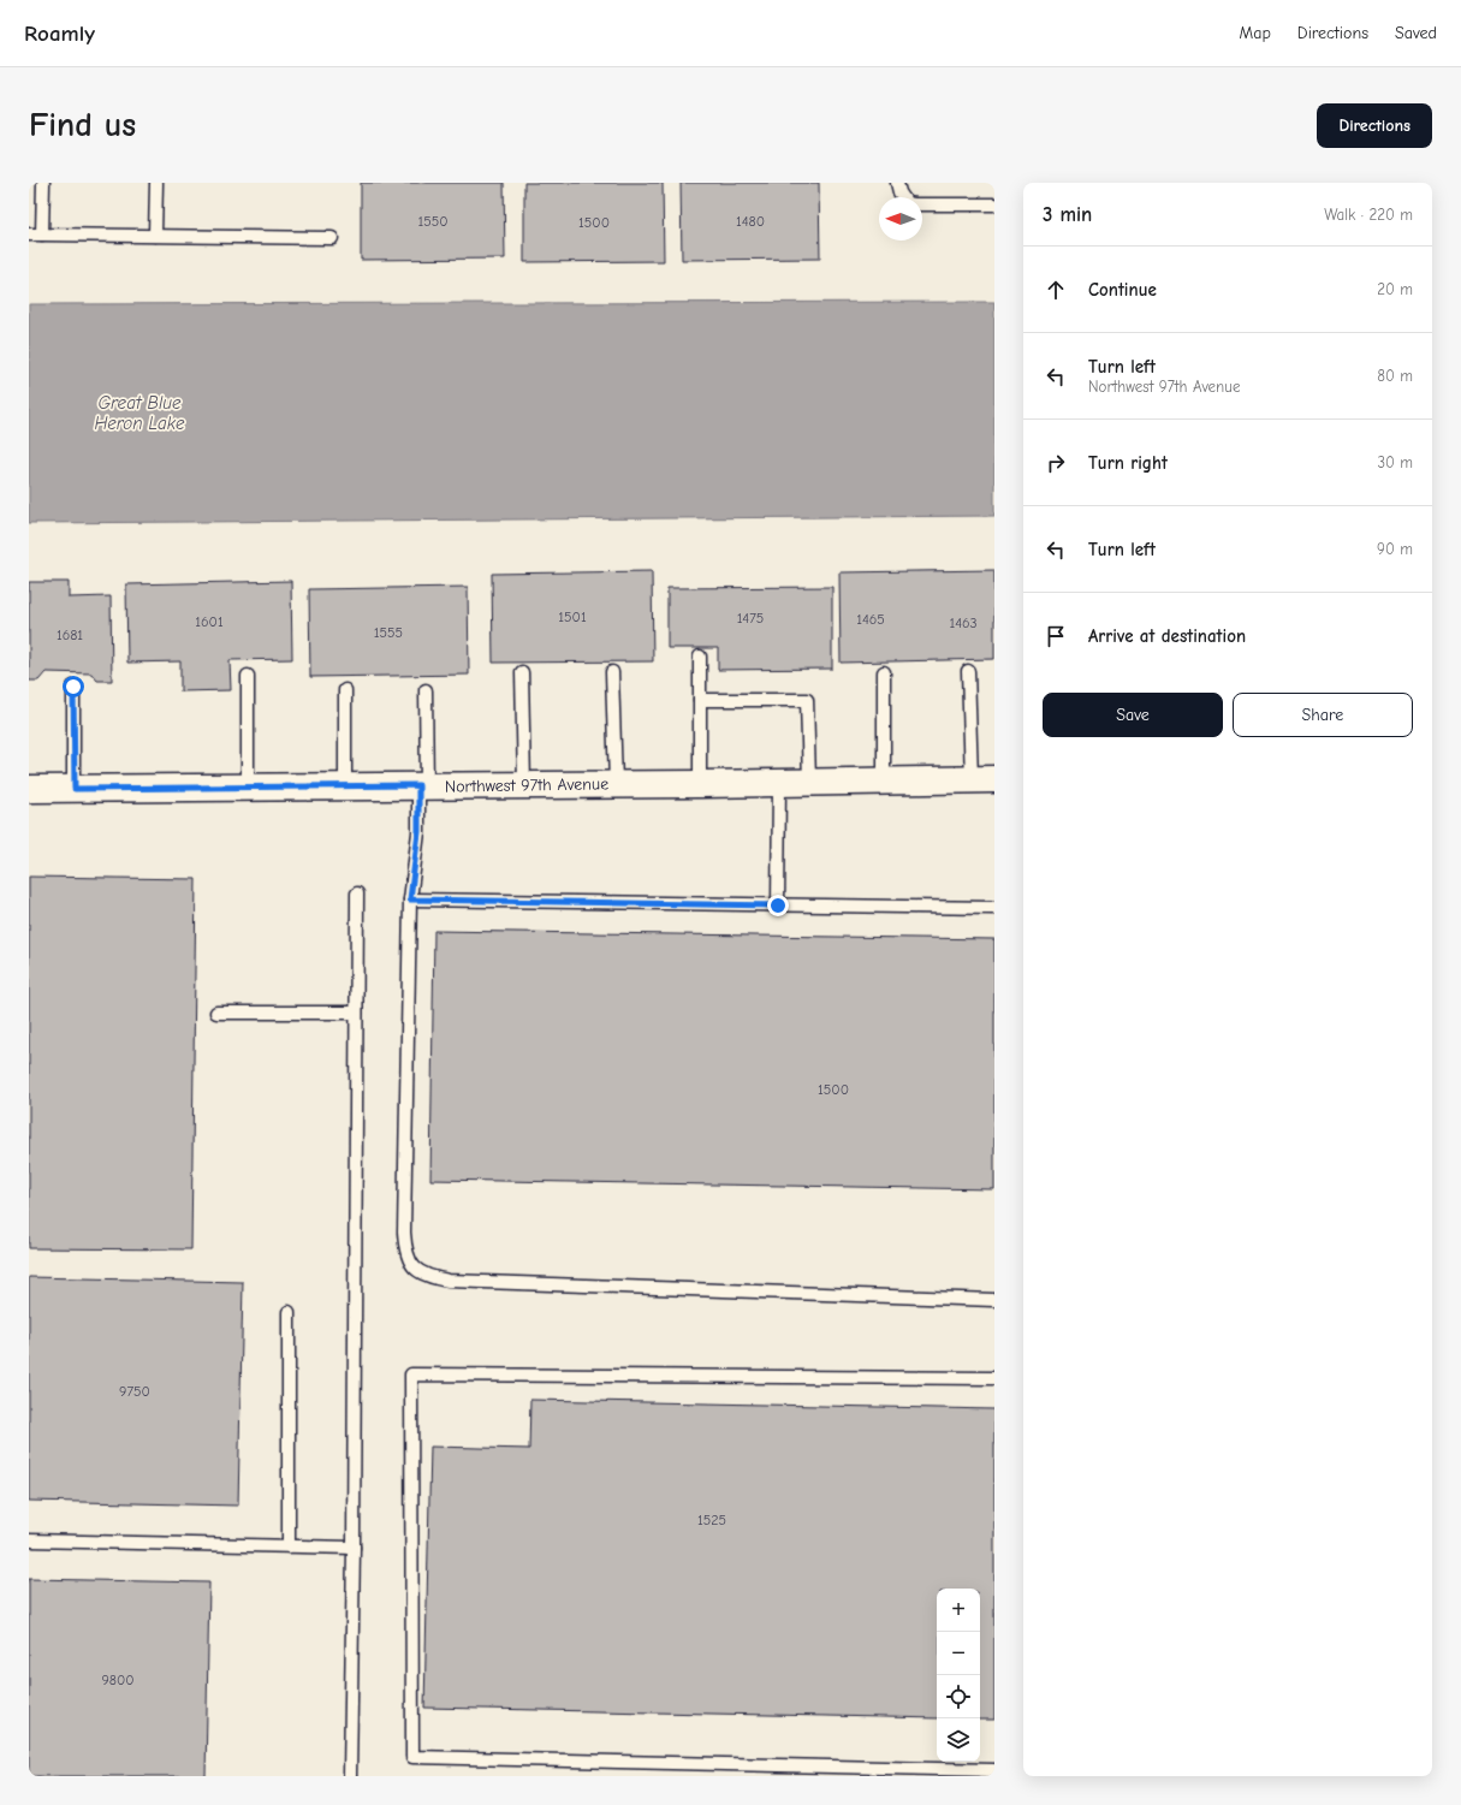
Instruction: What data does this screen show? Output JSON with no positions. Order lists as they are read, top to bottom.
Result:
{
  "streets": {
    "street": ["Northwest 97th Avenue"]
  },
  "water": ["Great Blue Heron Lake"],
  "house_numbers": [
    "1550",
    "1480",
    "1500",
    "1501",
    "1475",
    "1465",
    "1601",
    "1463",
    "1555",
    "1681",
    "1500",
    "9750",
    "1525",
    "9800"
  ],
  "north": "left",
  "page": {
    "header": "Roamly",
    "nav": ["Map", "Directions", "Saved"],
    "buttons": [
      "Directions",
      ["Save", "Share"]
    ],
    "title": "Find us",
    "heading": ["3 min", "Walk · 220 m"],
    "list": [
      ["Continue", "20 m"],
      ["Turn left", "Northwest 97th Avenue", "80 m"],
      ["Turn right", "30 m"],
      ["Turn left", "90 m"],
      "Arrive at destination"
    ],
    "map_buttons": ["+", "−"]
  }
}
